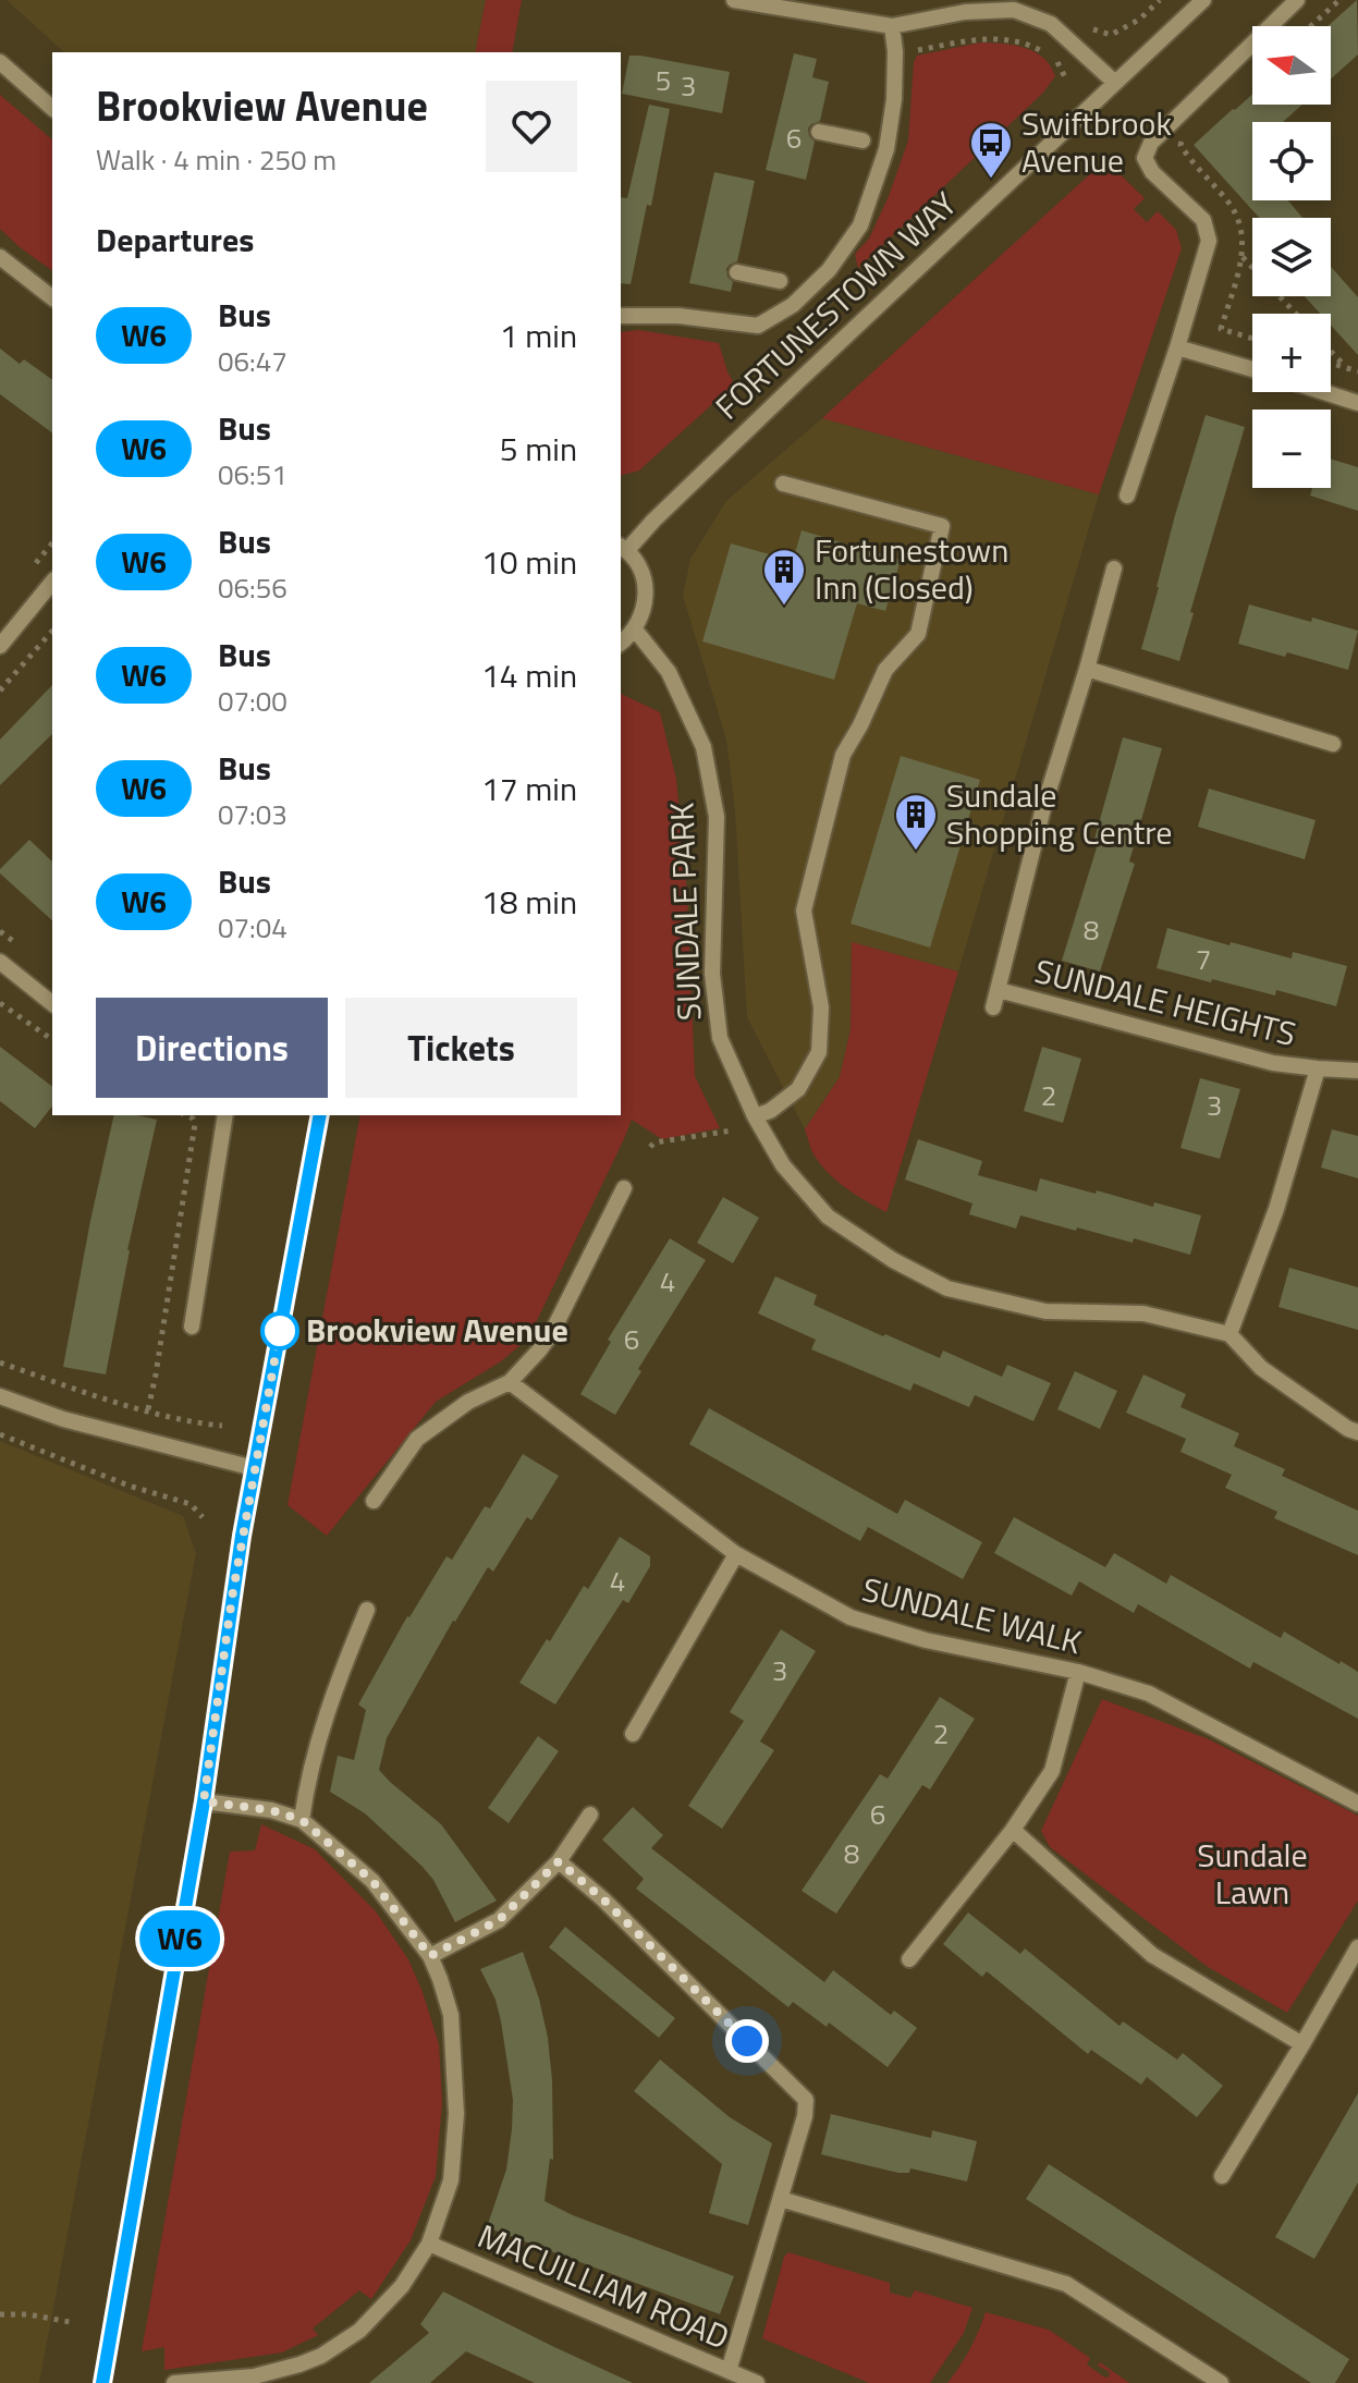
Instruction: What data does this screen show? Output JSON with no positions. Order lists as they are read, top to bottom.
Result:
{
  "streets": {
    "street": [
      "FORTUNESTOWN WAY",
      "SUNDALE PARK",
      "SUNDALE HEIGHTS",
      "SUNDALE WALK",
      "MACUILLIAM ROAD"
    ]
  },
  "crossings": [
    ["SUNDALE PARK", "SUNDALE HEIGHTS"]
  ],
  "parks": ["Sundale Lawn"],
  "places": {
    "bus stop": ["Swiftbrook Avenue"],
    "building": ["Fortunestown Inn (Closed)", "Sundale Shopping Centre"],
    "other": ["Brookview Avenue"]
  },
  "lines": ["bus line W6"],
  "house_numbers": [
    "5",
    "3",
    "6",
    "8",
    "7",
    "2",
    "3",
    "4",
    "6",
    "4",
    "3",
    "2",
    "6",
    "8"
  ],
  "north": "left",
  "page": {
    "on_map": "W6",
    "map_buttons": ["+", "−"],
    "heading": [
      ["Brookview Avenue", "Walk · 4 min · 250 m"],
      "Departures"
    ],
    "list": [
      {
        "mark": "W6",
        "name": "Bus",
        "note": "06:47",
        "value": "1 min"
      },
      {
        "mark": "W6",
        "name": "Bus",
        "note": "06:51",
        "value": "5 min"
      },
      {
        "mark": "W6",
        "name": "Bus",
        "note": "06:56",
        "value": "10 min"
      },
      {
        "mark": "W6",
        "name": "Bus",
        "note": "07:00",
        "value": "14 min"
      },
      {
        "mark": "W6",
        "name": "Bus",
        "note": "07:03",
        "value": "17 min"
      },
      {
        "mark": "W6",
        "name": "Bus",
        "note": "07:04",
        "value": "18 min"
      }
    ],
    "buttons": ["Directions", "Tickets"]
  }
}
